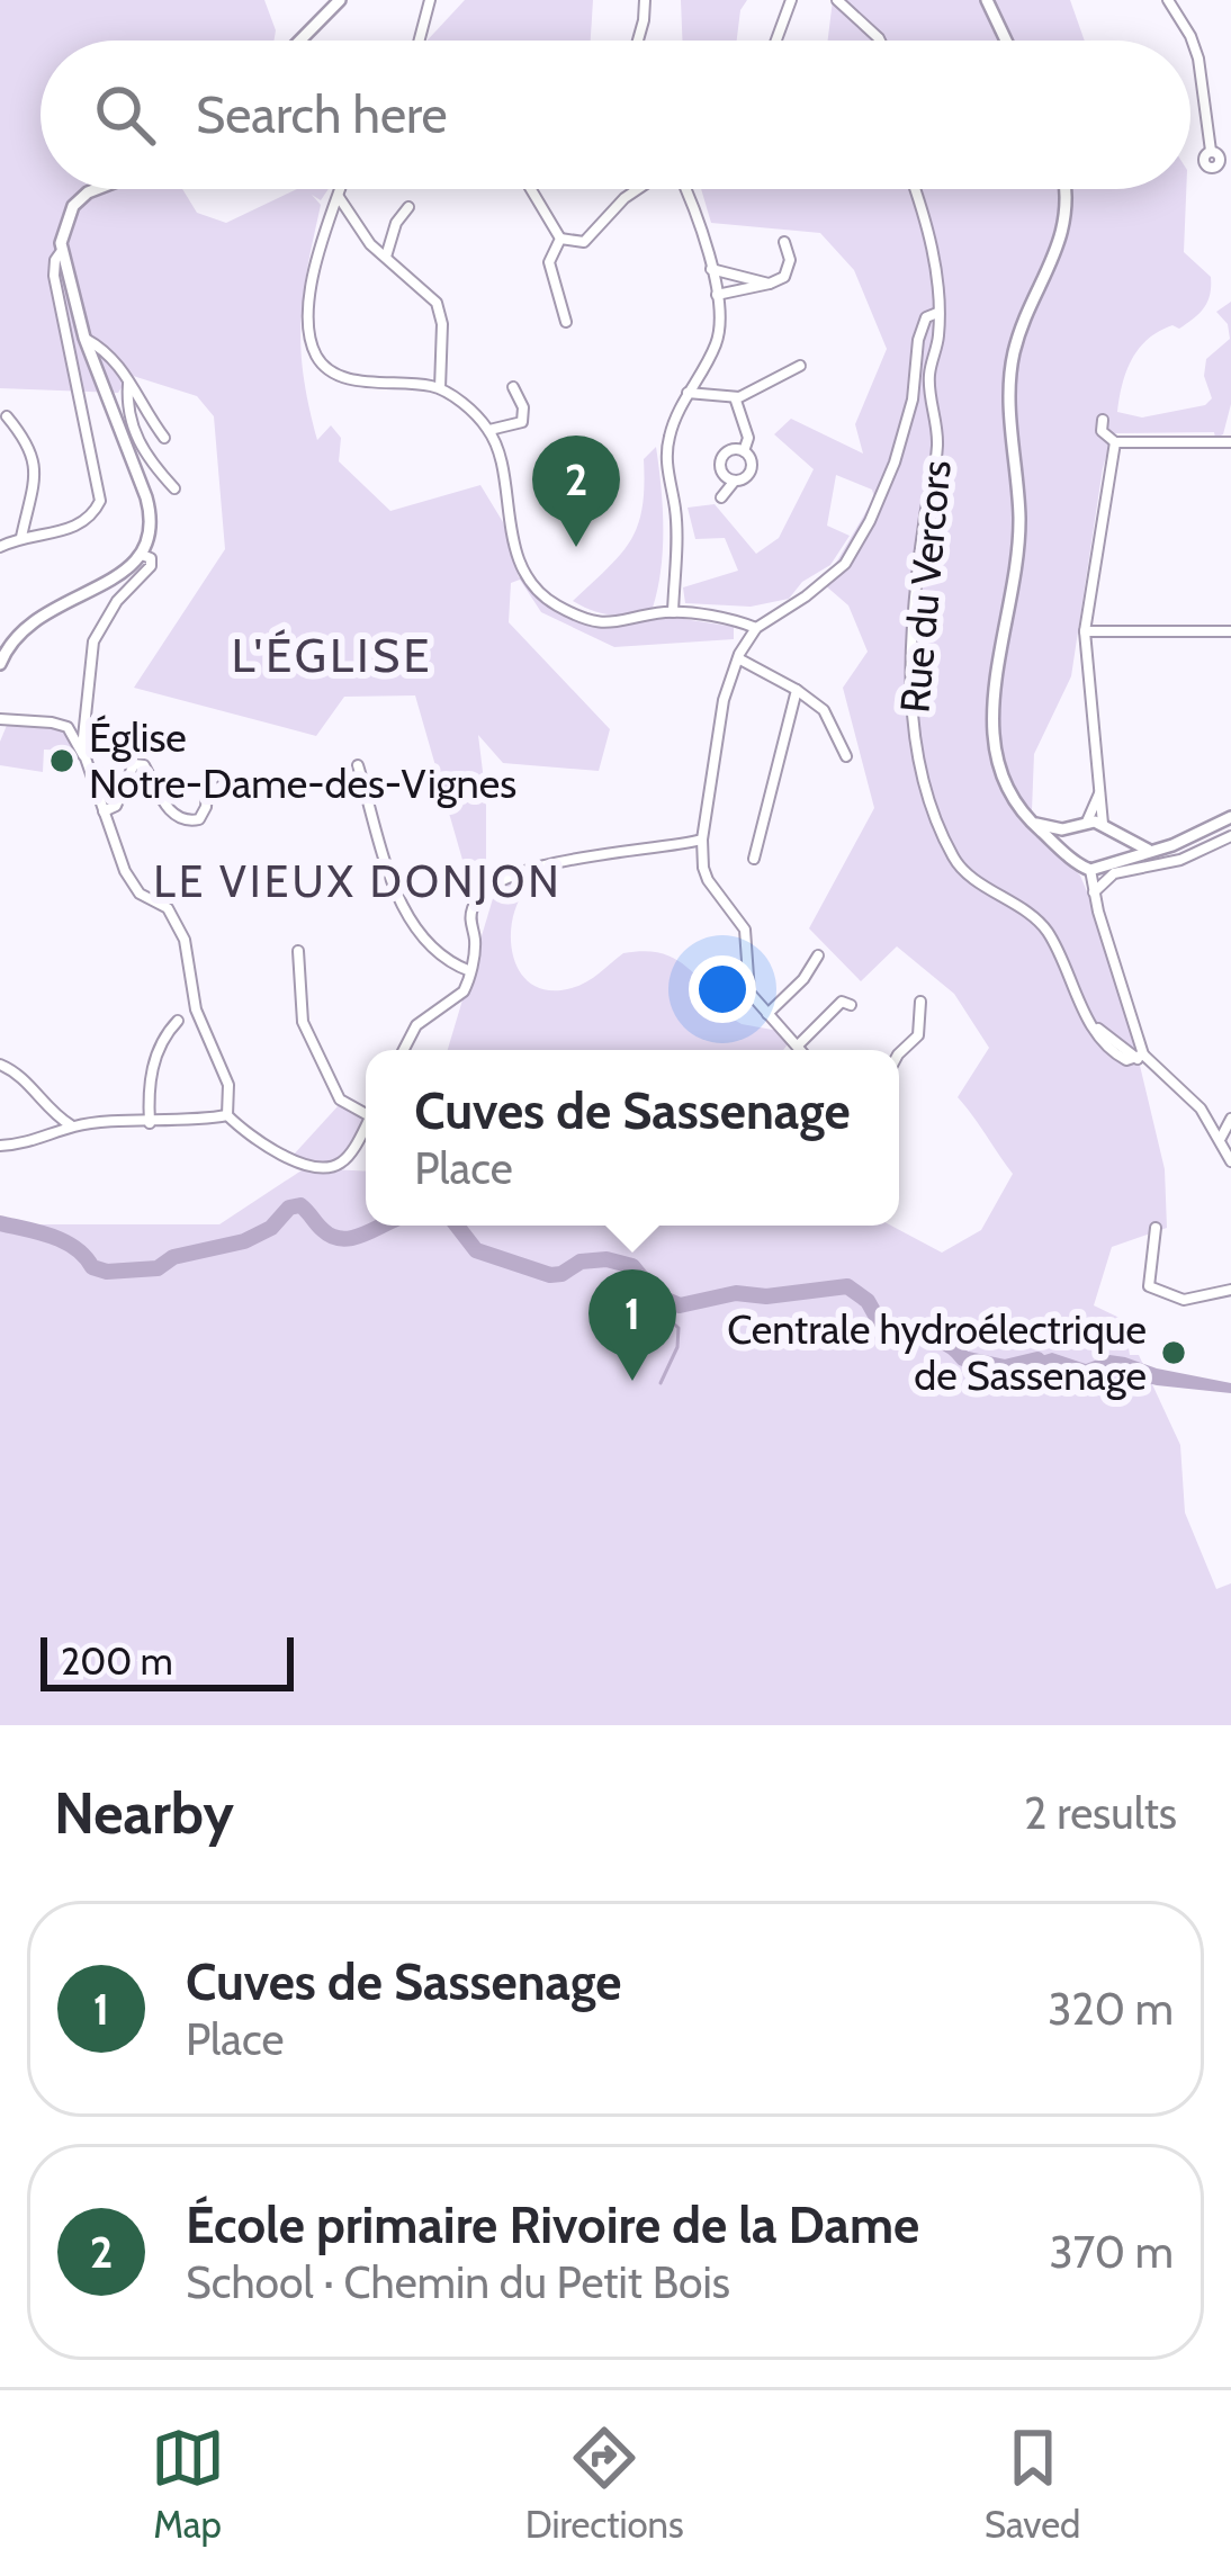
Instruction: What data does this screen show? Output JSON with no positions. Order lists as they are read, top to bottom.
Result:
{
  "streets": {
    "street": ["Rue du Vercors"]
  },
  "districts": ["L'ÉGLISE", "LE VIEUX DONJON"],
  "places": ["Église Notre-Dame-des-Vignes", "Centrale hydroélectrique de Sassenage"],
  "scale_bar": "200 m",
  "page": {
    "search": "Search here",
    "pins": ["2", "1"],
    "popup": ["Cuves de Sassenage", "Place"],
    "scale": "200 m",
    "heading": ["Nearby", "2 results"],
    "list": [
      {
        "mark": "1",
        "name": "Cuves de Sassenage",
        "note": "Place",
        "value": "320 m"
      },
      {
        "mark": "2",
        "name": "École primaire Rivoire de la Dame",
        "note": "School · Chemin du Petit Bois",
        "value": "370 m"
      }
    ],
    "nav": ["Map", "Directions", "Saved"]
  }
}
